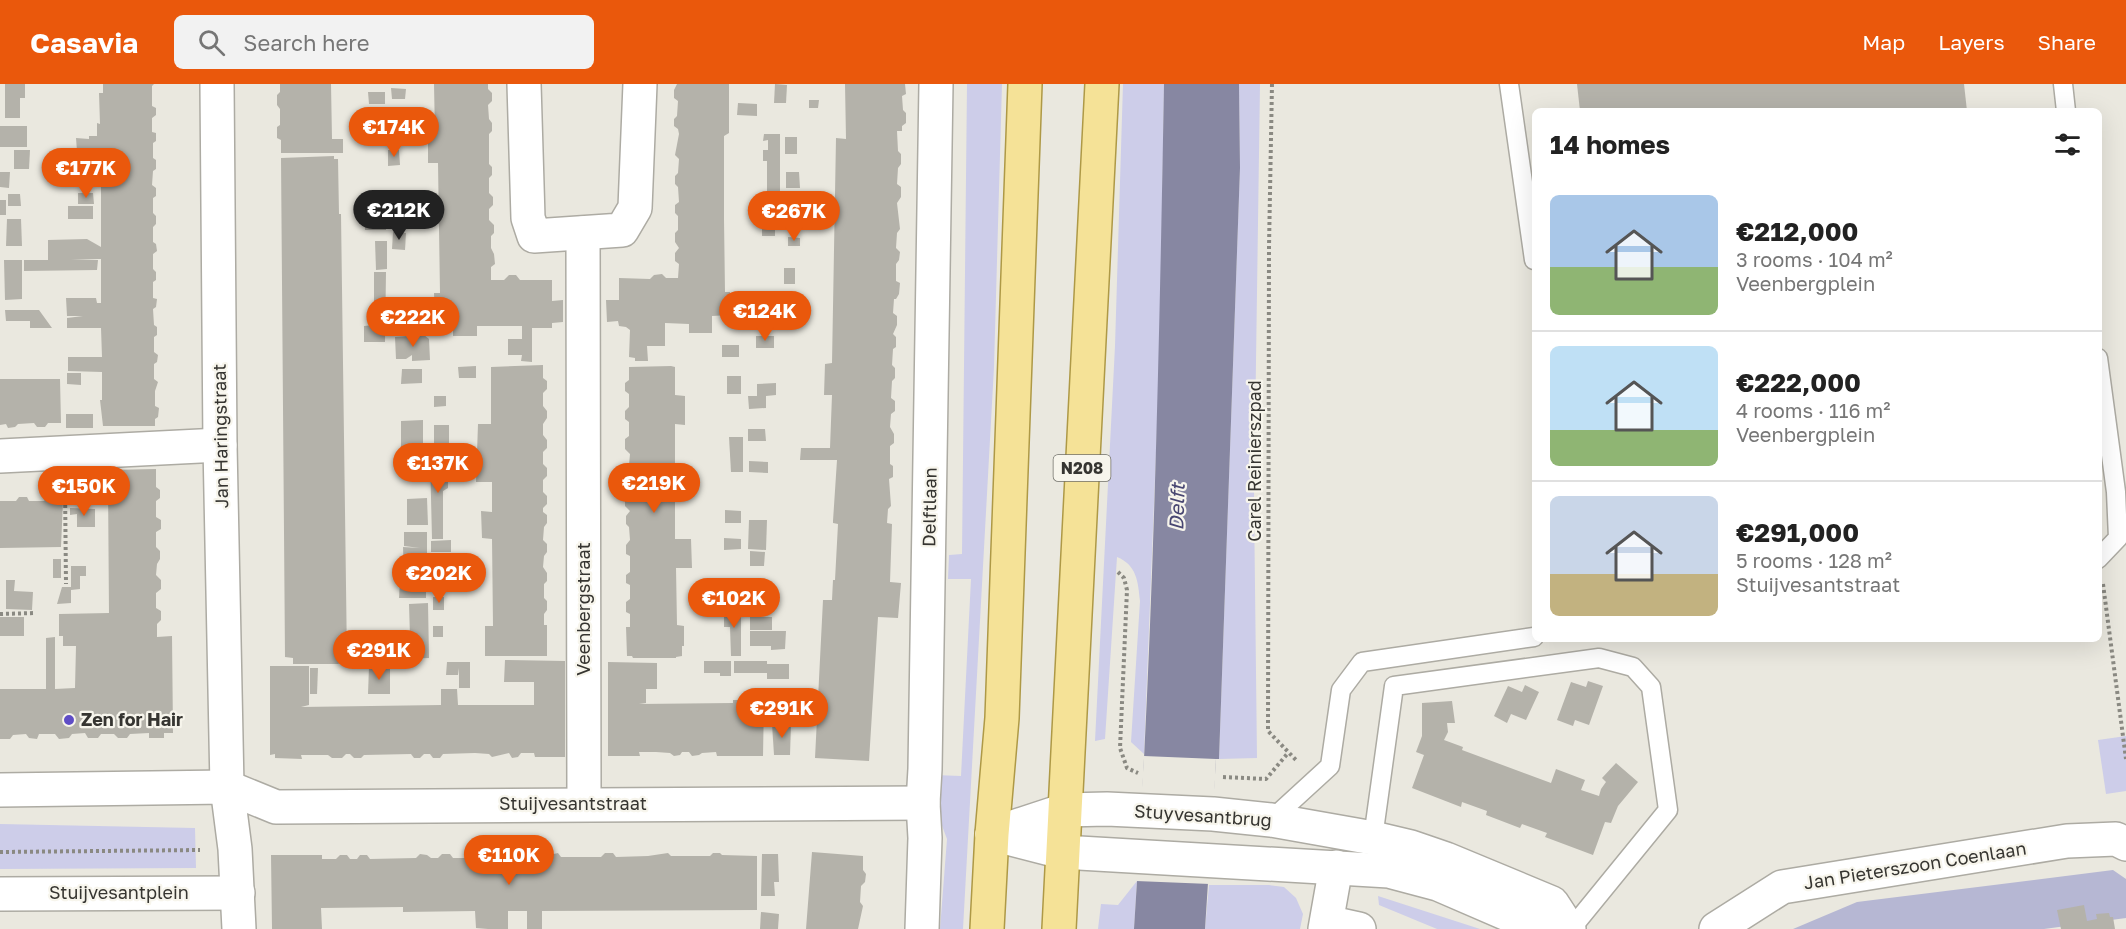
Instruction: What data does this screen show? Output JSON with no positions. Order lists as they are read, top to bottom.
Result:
{
  "streets": {
    "main road": ["N208"],
    "street": [
      "Jan Haringstraat",
      "Delftlaan",
      "Veenbergstraat",
      "Stuijvesantstraat",
      "Stuyvesantbrug",
      "Jan Pieterszoon Coenlaan",
      "Stuijvesantplein"
    ],
    "path": ["Carel Reinierszpad"]
  },
  "crossings": [
    ["Jan Haringstraat", "Stuijvesantstraat"],
    ["Jan Haringstraat", "Stuijvesantplein"],
    ["N208", "Stuyvesantbrug"],
    ["Delftlaan", "Stuijvesantstraat"],
    ["Veenbergstraat", "Stuijvesantstraat"]
  ],
  "water": ["Delft"],
  "places": ["Zen for Hair"],
  "page": {
    "header": "Casavia",
    "search": "Search here",
    "nav": ["Map", "Layers", "Share"],
    "price": [
      "€174K",
      "€177K",
      "€212K",
      "€267K",
      "€124K",
      "€222K",
      "€137K",
      "€219K",
      "€150K",
      "€202K",
      "€102K",
      "€291K",
      "€291K",
      "€110K"
    ],
    "heading": "14 homes",
    "list": [
      {
        "name": "€212,000",
        "note": "3 rooms · 104 m² · Veenbergplein"
      },
      {
        "name": "€222,000",
        "note": "4 rooms · 116 m² · Veenbergplein"
      },
      {
        "name": "€291,000",
        "note": "5 rooms · 128 m² · Stuijvesantstraat"
      }
    ]
  }
}
